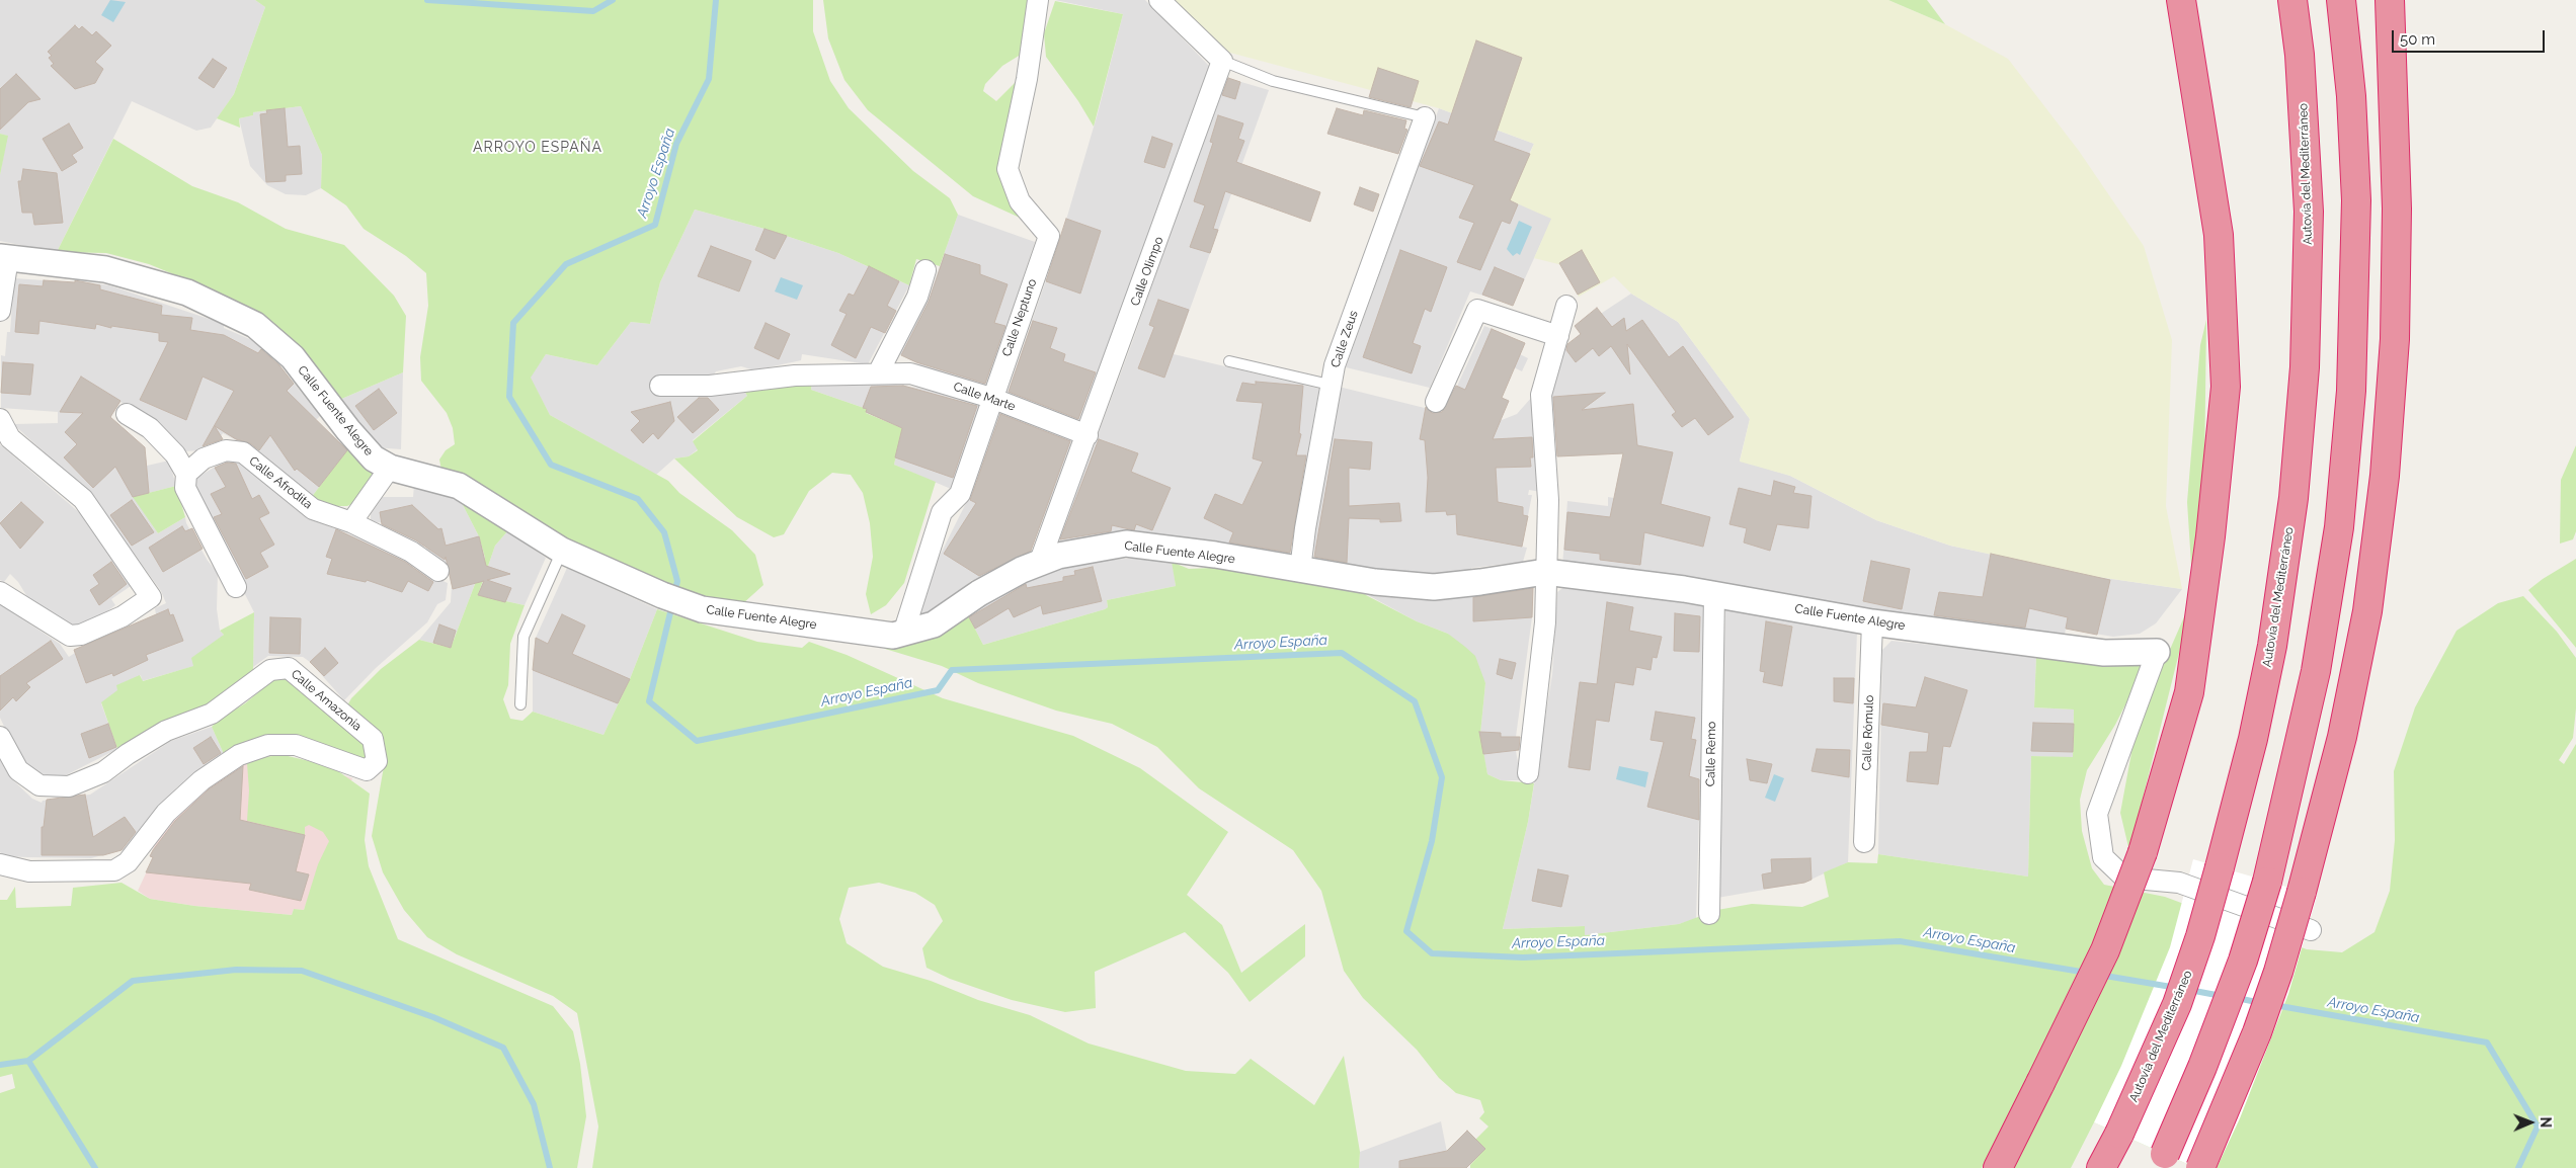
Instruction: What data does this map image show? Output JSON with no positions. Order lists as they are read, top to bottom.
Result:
{
  "streets": {
    "highway": ["Autovía del Mediterráneo"],
    "street": [
      "Calle Olimpo",
      "Calle Neptuno",
      "Calle Zeus",
      "Calle Marte",
      "Calle Fuente Alegre",
      "Calle Afrodita",
      "Calle Amazonia",
      "Calle Rómulo",
      "Calle Remo"
    ]
  },
  "crossings": [
    ["Calle Olimpo", "Calle Marte"],
    ["Calle Olimpo", "Calle Fuente Alegre"],
    ["Calle Neptuno", "Calle Marte"],
    ["Calle Neptuno", "Calle Fuente Alegre"],
    ["Calle Zeus", "Calle Fuente Alegre"],
    ["Calle Fuente Alegre", "Calle Rómulo"],
    ["Calle Fuente Alegre", "Calle Remo"]
  ],
  "districts": ["ARROYO ESPAÑA"],
  "water": ["Arroyo España"],
  "scale_bar": "50 m",
  "north": "right"
}
